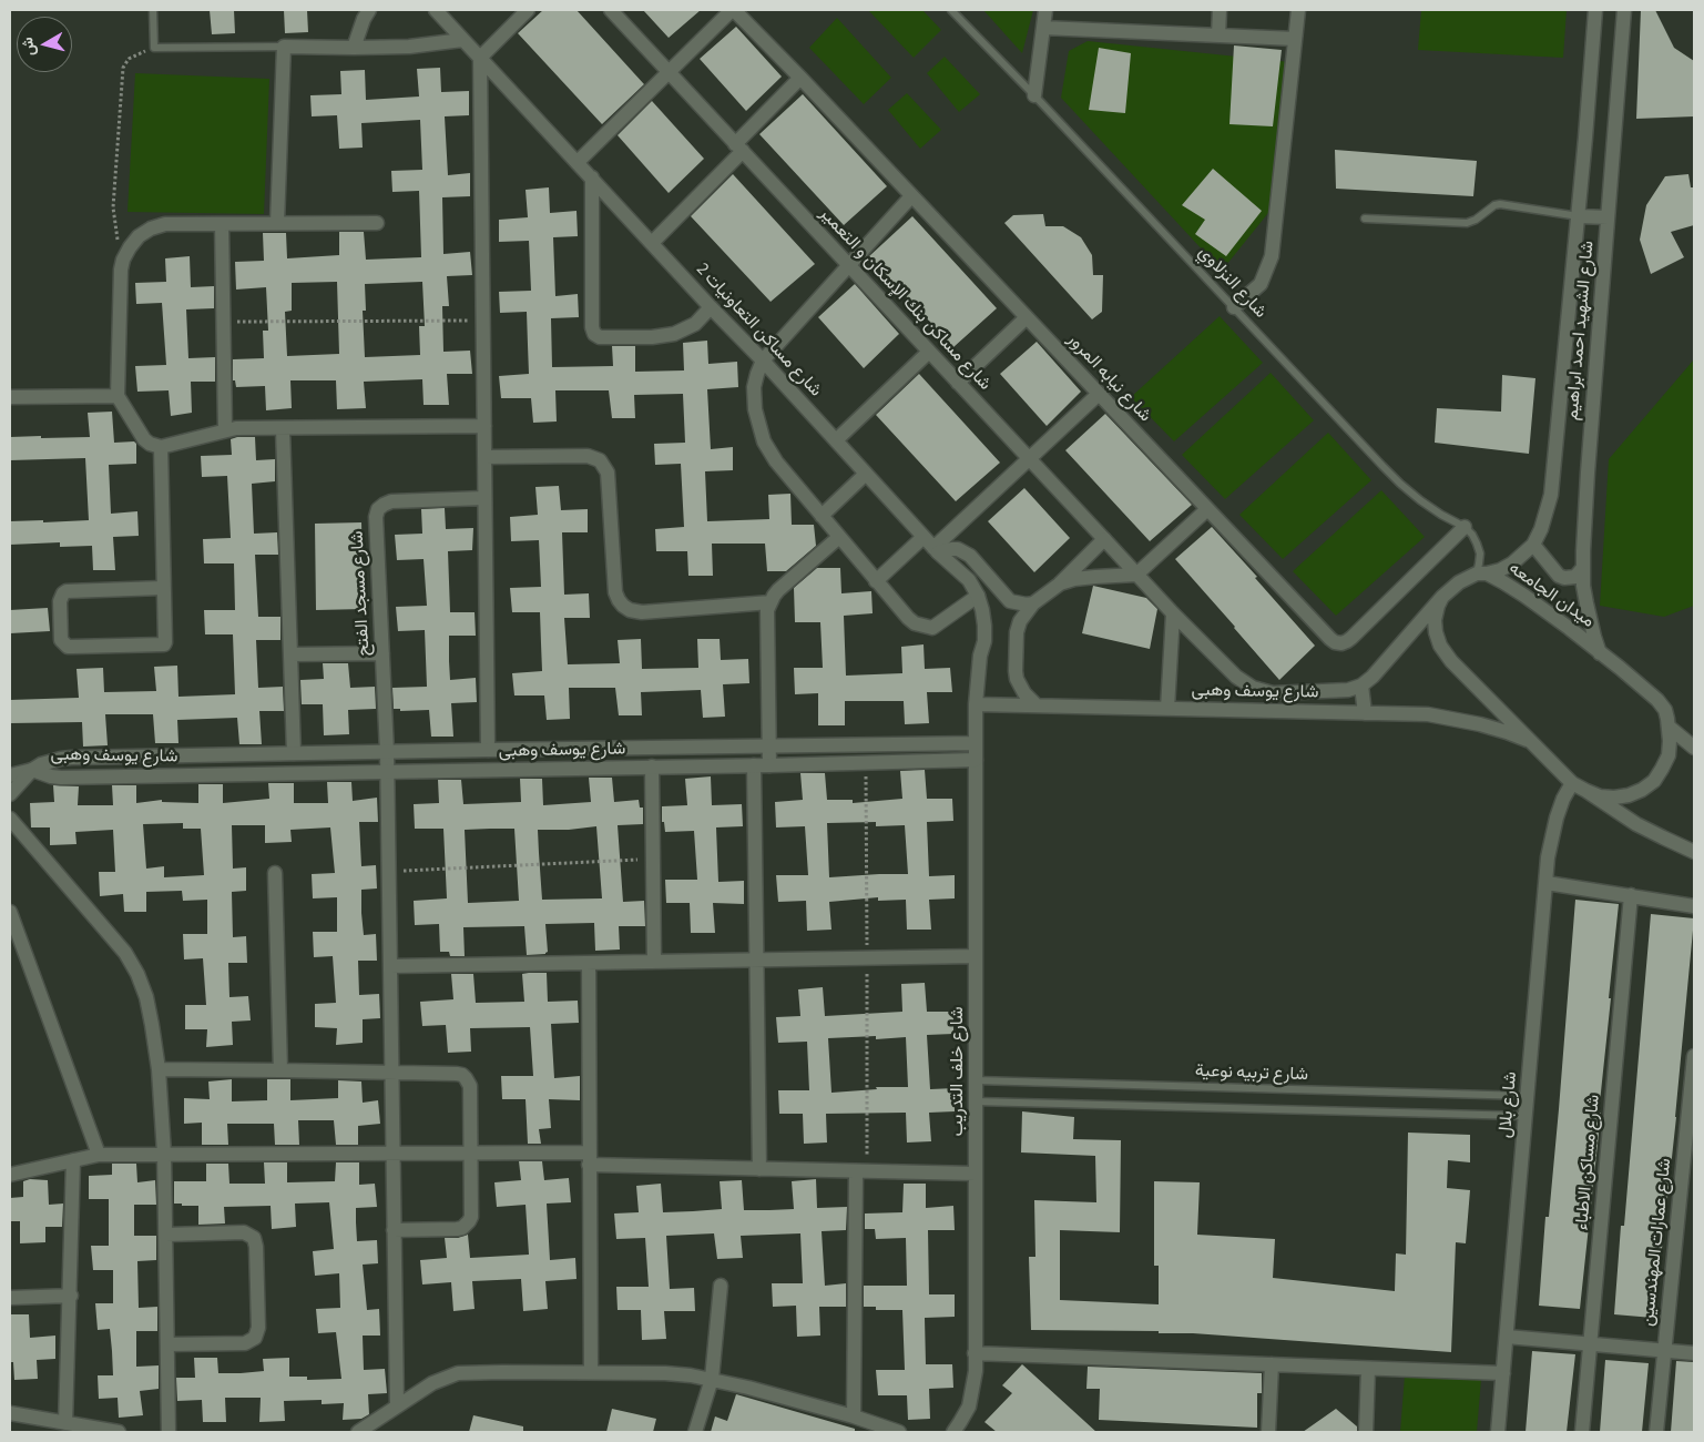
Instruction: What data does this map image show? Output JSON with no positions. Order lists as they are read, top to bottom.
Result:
{
  "streets": {
    "street": [
      "شارع مساكن بنك الإسكان و التعمير",
      "شارع مساكن التعاونيات 2",
      "شارع الشهيد احمد ابراهيم",
      "شارع نيابه المرور",
      "شارع مسجد الفتح",
      "ميدان الجامعه",
      "شارع يوسف وهبى",
      "شارع خلف التدريب",
      "شارع بلال",
      "شارع مساكن الاطباء",
      "شارع عمارات المهندسين"
    ],
    "lane": ["شارع النزلاوي", "شارع تربيه نوعية"]
  },
  "crossings": [
    ["شارع النزلاوي", "شارع نيابه المرور"],
    ["شارع مساكن بنك الإسكان و التعمير", "شارع يوسف وهبى"],
    ["شارع مساكن التعاونيات 2", "شارع يوسف وهبى"],
    ["شارع مساكن التعاونيات 2", "شارع خلف التدريب"],
    ["شارع الشهيد احمد ابراهيم", "ميدان الجامعه"],
    ["شارع مسجد الفتح", "شارع يوسف وهبى"],
    ["ميدان الجامعه", "شارع يوسف وهبى"],
    ["ميدان الجامعه", "شارع بلال"],
    ["شارع يوسف وهبى", "شارع خلف التدريب"],
    ["شارع خلف التدريب", "شارع تربيه نوعية"],
    ["شارع تربيه نوعية", "شارع بلال"]
  ],
  "north": "left"
}
